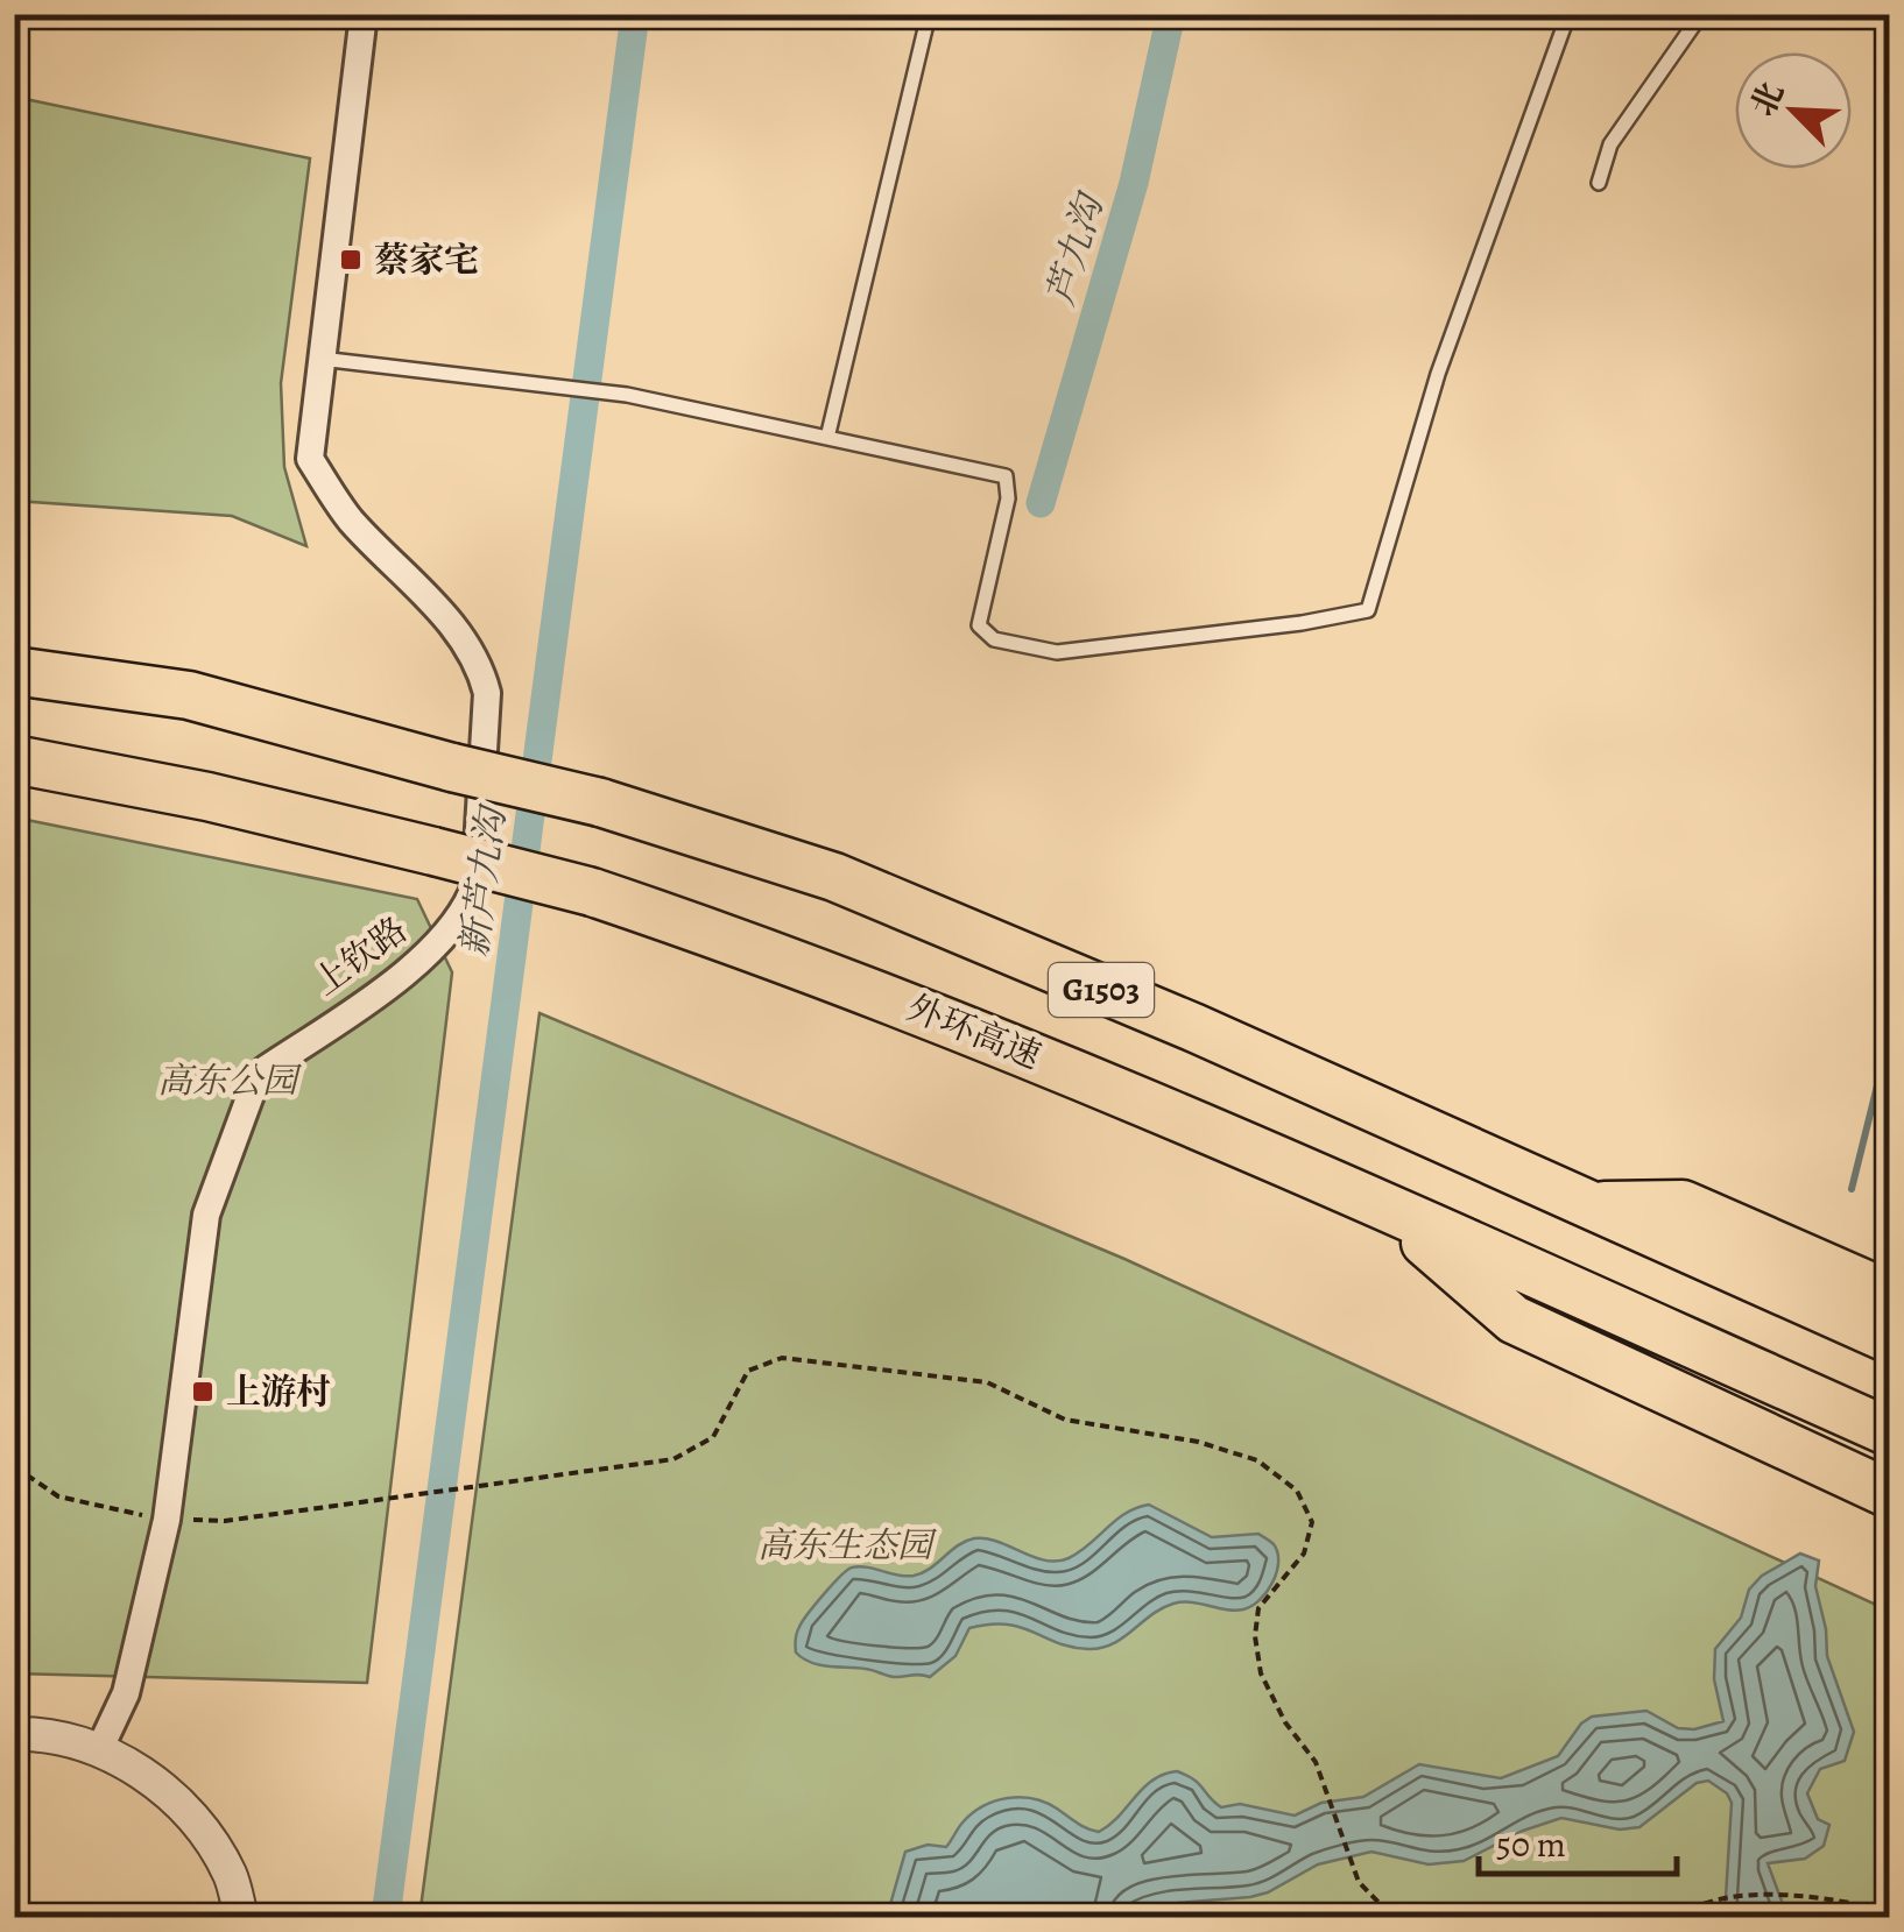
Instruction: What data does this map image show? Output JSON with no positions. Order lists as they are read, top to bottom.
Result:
{
  "streets": {
    "highway": ["G1503", "外环高速"],
    "street": ["上钦路"]
  },
  "water": ["芦九沟", "新芦九沟"],
  "parks": ["高东公园", "高东生态园"],
  "places": {
    "transit": ["蔡家宅", "上游村"]
  },
  "scale_bar": "50 m",
  "north": "top left"
}
